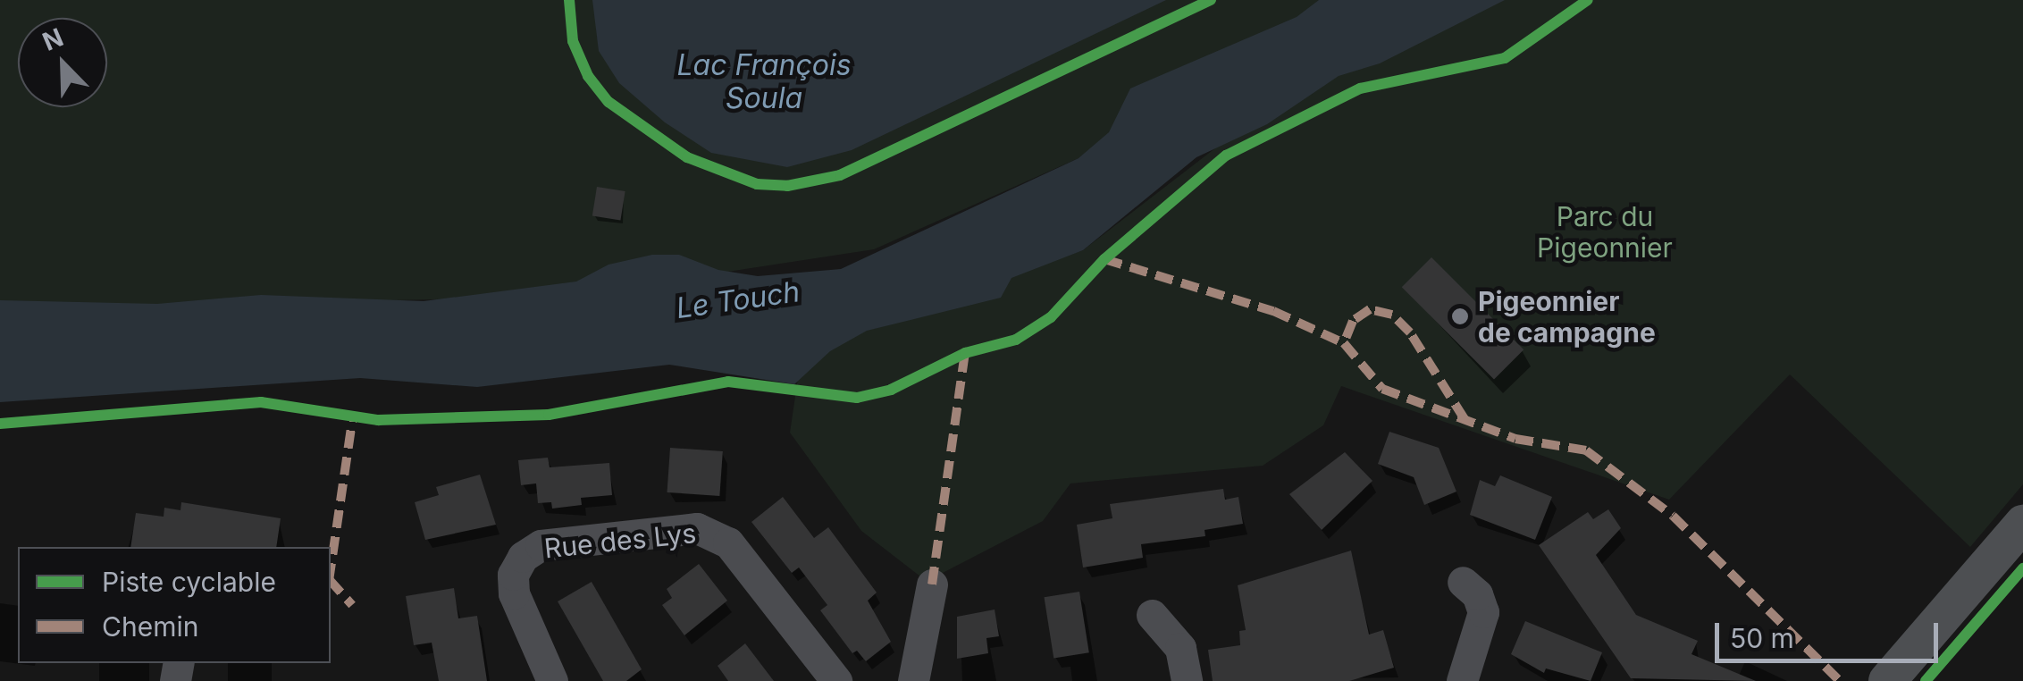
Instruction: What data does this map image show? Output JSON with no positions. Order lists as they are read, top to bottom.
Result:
{
  "streets": {
    "street": ["Rue des Lys"]
  },
  "water": ["Lac François Soula", "Le Touch"],
  "parks": ["Parc du Pigeonnier"],
  "places": ["Pigeonnier de campagne"],
  "legend": ["Piste cyclable", "Chemin"],
  "scale_bar": "50 m",
  "north": "top left"
}
